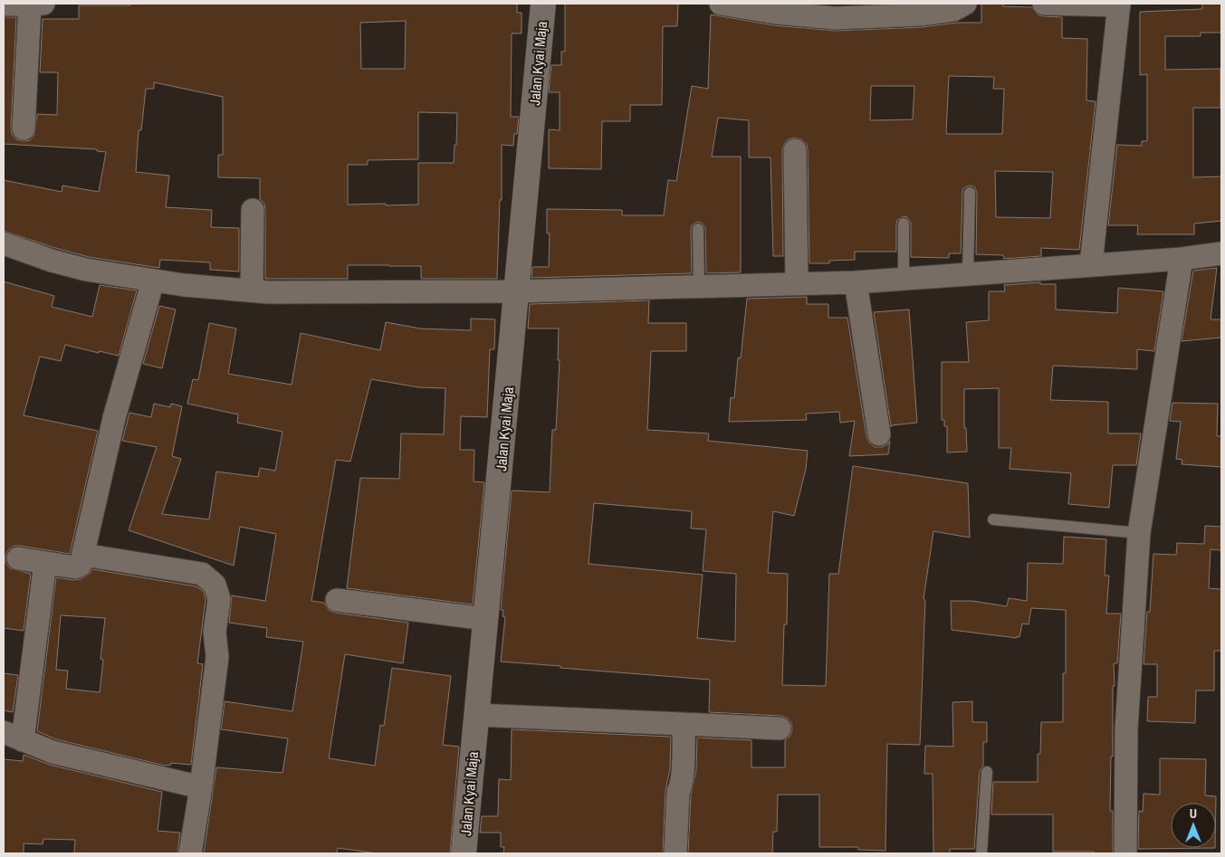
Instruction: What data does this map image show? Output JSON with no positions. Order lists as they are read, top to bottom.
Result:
{
  "streets": {
    "street": ["Jalan Kyai Maja"]
  },
  "north": "top"
}
